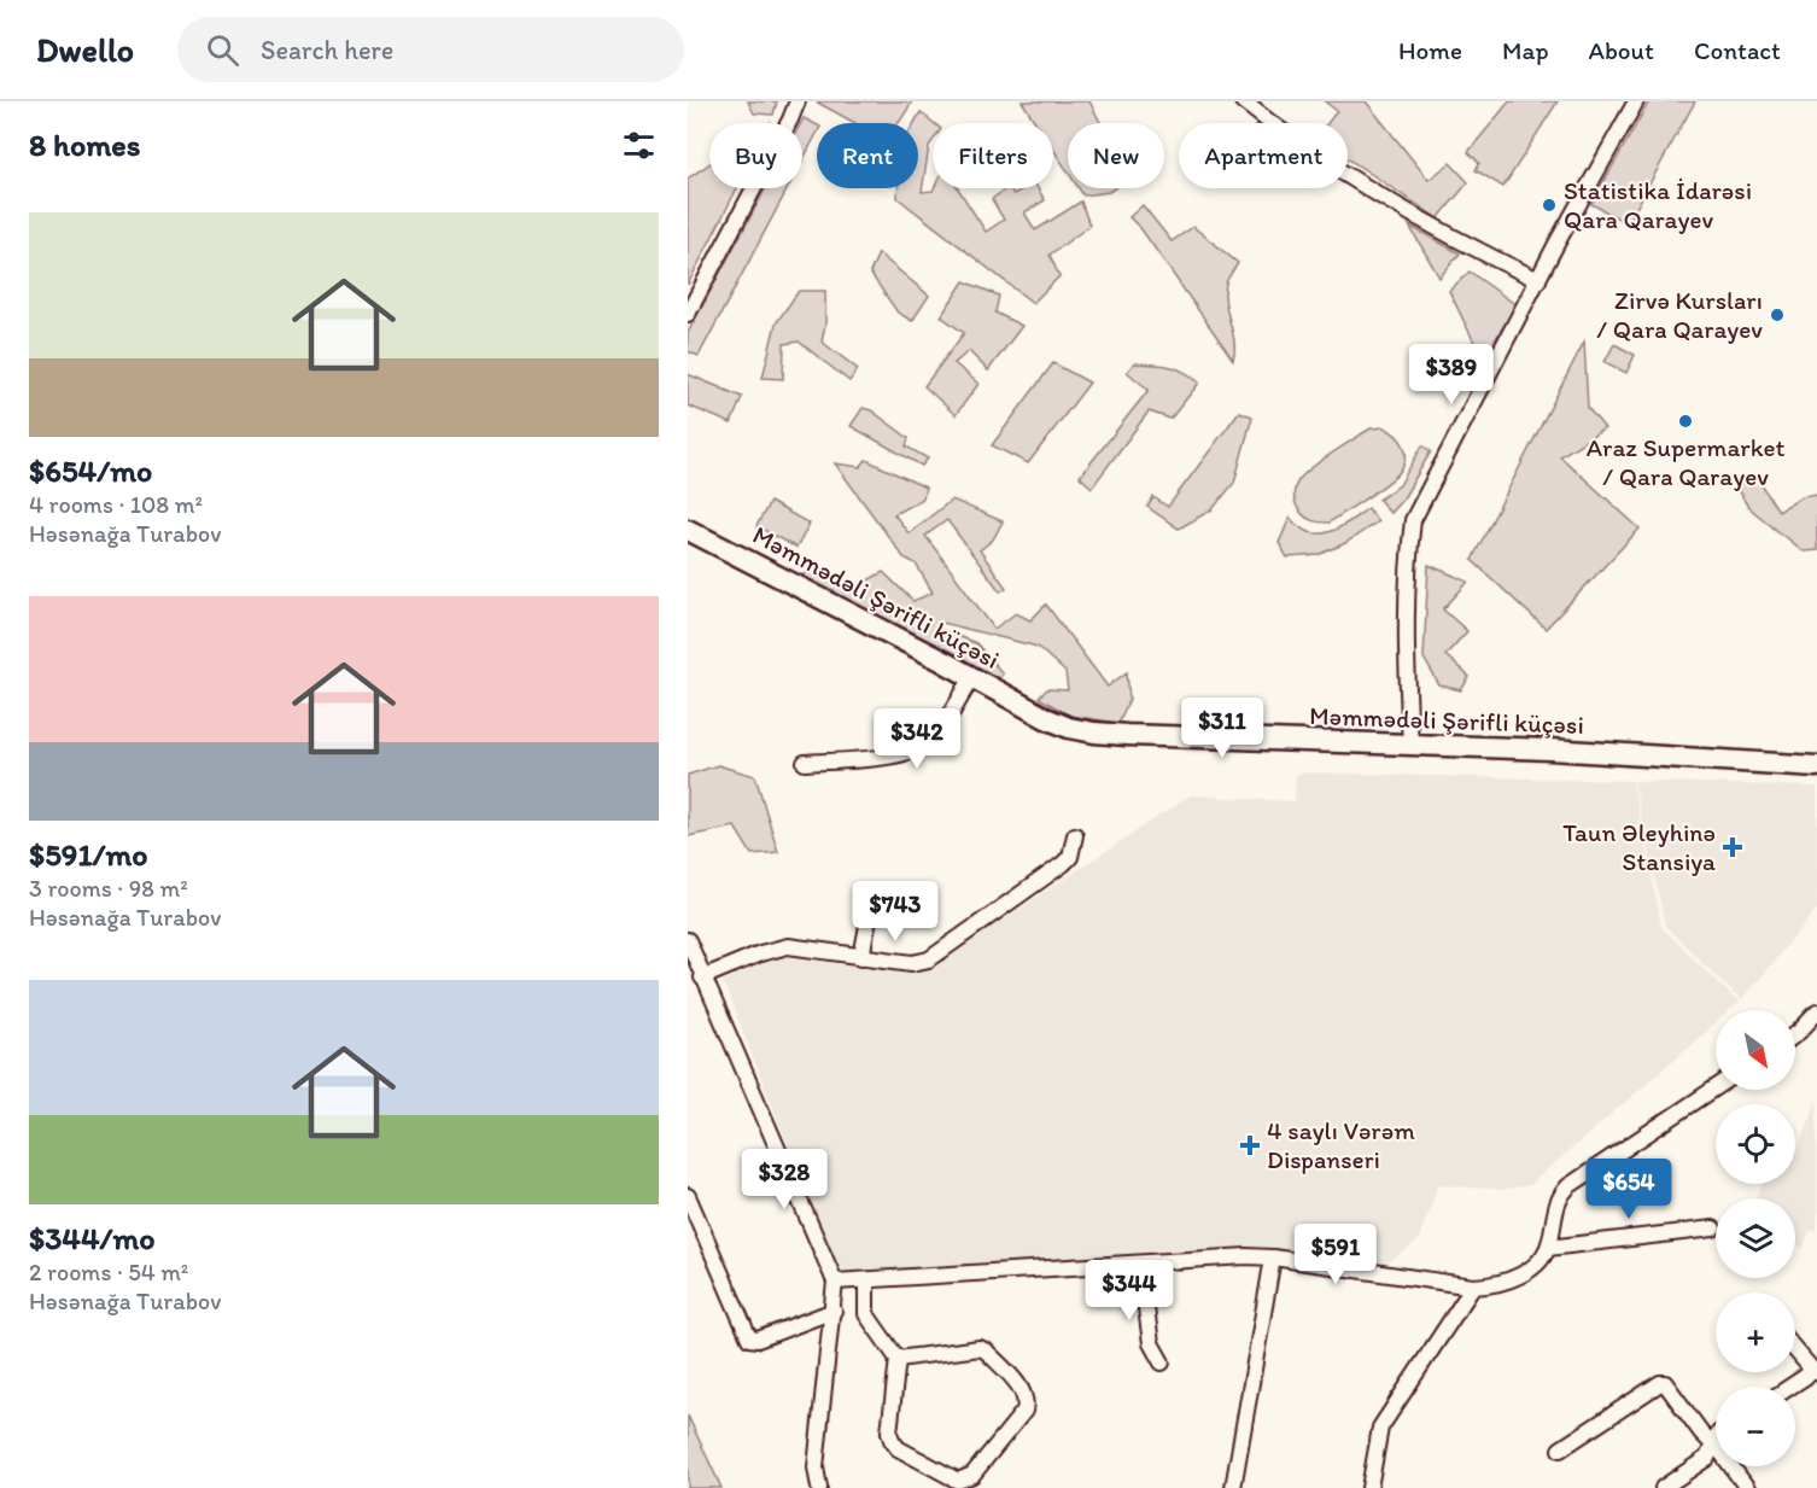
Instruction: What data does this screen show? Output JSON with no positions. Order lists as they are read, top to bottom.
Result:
{
  "streets": {
    "street": ["Məmmədəli Şərifli küçəsi"]
  },
  "places": {
    "other": ["Statistika İdarəsi Qara Qarayev", "Zirvə Kursları / Qara Qarayev", "Araz Supermarket / Qara Qarayev"],
    "health": ["Taun Əleyhinə Stansiya", "4 saylı Vərəm Dispanseri"]
  },
  "north": "bottom right",
  "page": {
    "header": "Dwello",
    "search": "Search here",
    "nav": [
      "Home",
      "Map",
      "About",
      "Contact"
    ],
    "heading": "8 homes",
    "chip": [
      "Buy",
      "Rent",
      "Filters",
      "New",
      "Apartment"
    ],
    "list": [
      {
        "name": "$654/mo",
        "note": "4 rooms · 108 m² · Həsənağa Turabov"
      },
      {
        "name": "$591/mo",
        "note": "3 rooms · 98 m² · Həsənağa Turabov"
      },
      {
        "name": "$344/mo",
        "note": "2 rooms · 54 m² · Həsənağa Turabov"
      }
    ],
    "price": [
      "$389",
      "$311",
      "$342",
      "$743",
      "$328",
      "$654",
      "$591",
      "$344"
    ],
    "map_buttons": ["+", "−"]
  }
}
